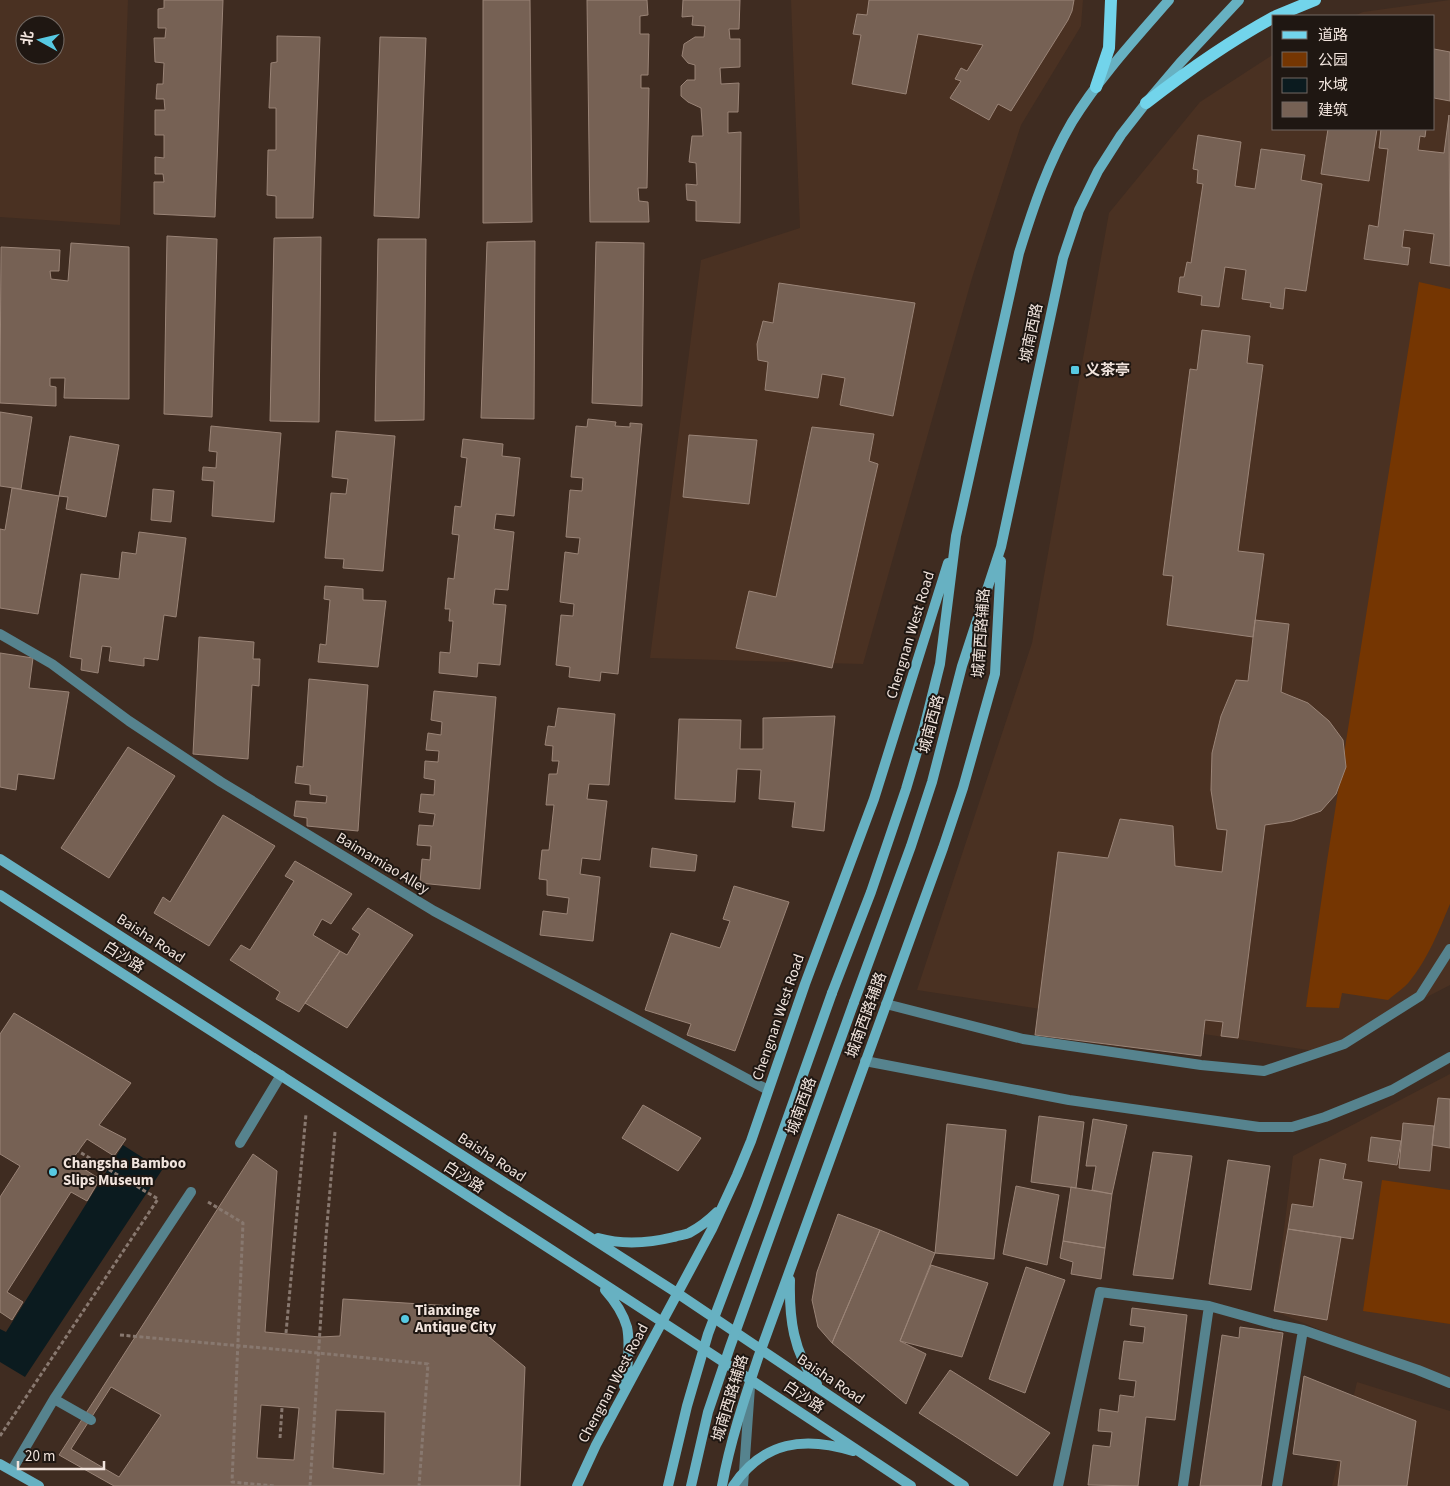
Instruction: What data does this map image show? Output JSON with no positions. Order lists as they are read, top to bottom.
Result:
{
  "streets": {
    "main road": [
      "城南西路",
      "城南西路辅路",
      "Chengnan West Road",
      "Baisha Road",
      "白沙路"
    ],
    "street": ["Baimamiao Alley"]
  },
  "crossings": [
    ["城南西路", "城南西路辅路"],
    ["城南西路", "Chengnan West Road"],
    ["城南西路辅路", "Baisha Road"],
    ["城南西路辅路", "白沙路"],
    ["Chengnan West Road", "Baimamiao Alley"],
    ["Chengnan West Road", "Baisha Road"],
    ["Chengnan West Road", "白沙路"]
  ],
  "places": {
    "transit": ["义茶亭"],
    "other": ["Changsha Bamboo Slips Museum", "Tianxinge Antique City"]
  },
  "legend": [
    "道路",
    "公园",
    "水域",
    "建筑"
  ],
  "scale_bar": "20 m",
  "north": "left"
}
